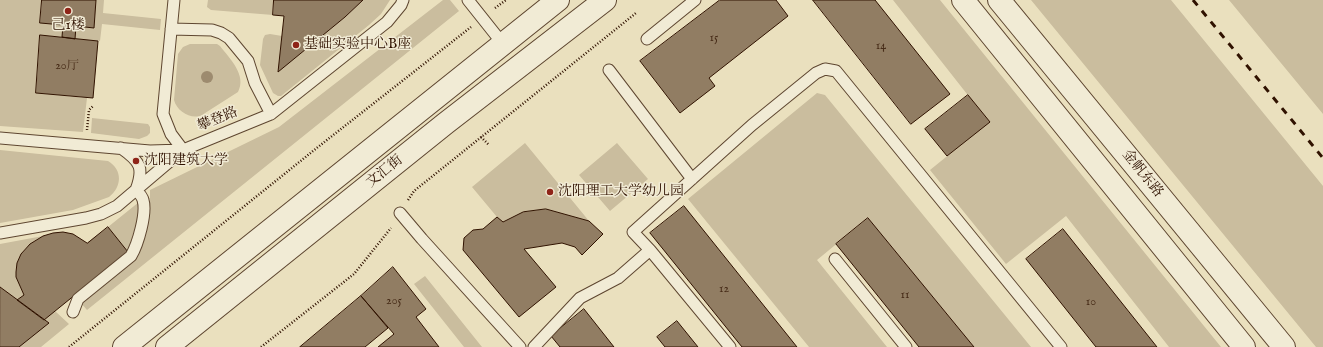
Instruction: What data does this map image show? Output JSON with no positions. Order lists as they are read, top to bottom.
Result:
{
  "streets": {
    "street": ["文汇街", "金帆东路"],
    "lane": ["攀登路"]
  },
  "places": [
    "己1楼",
    "基础实验中心B座",
    "沈阳建筑大学",
    "沈阳理工大学幼儿园"
  ],
  "house_numbers": [
    "15",
    "14",
    "20厅",
    "12",
    "11",
    "205",
    "10"
  ]
}
